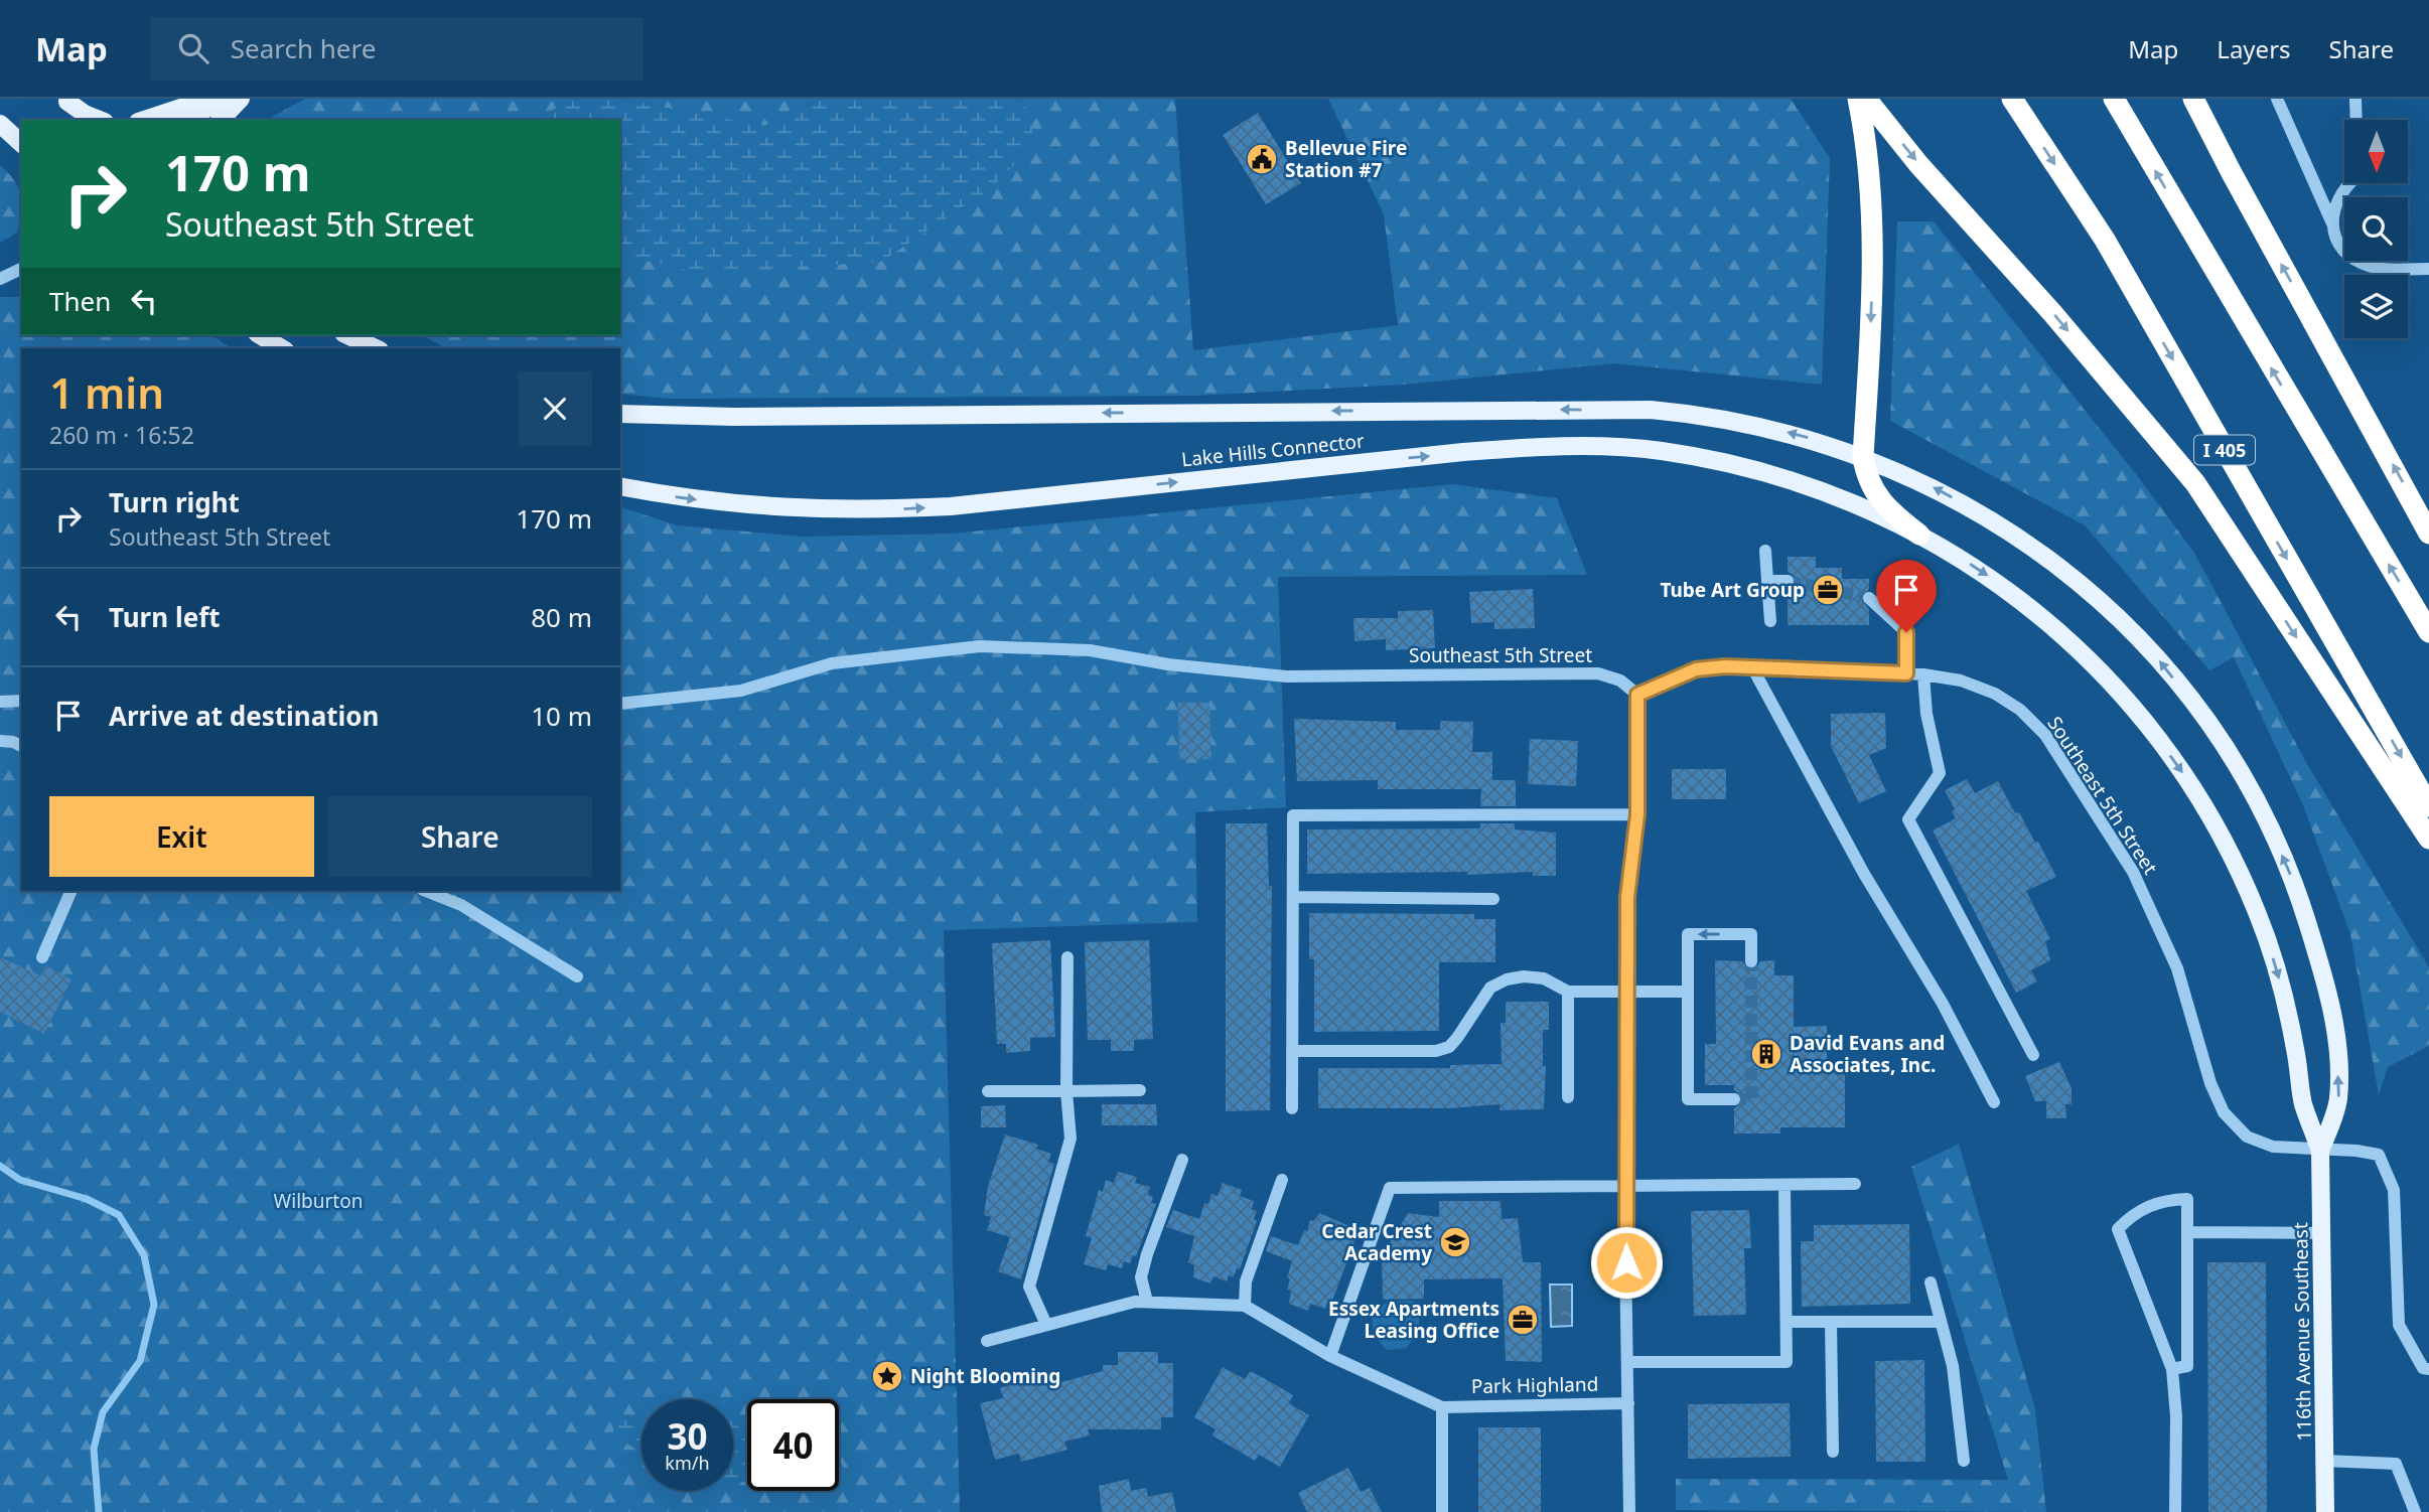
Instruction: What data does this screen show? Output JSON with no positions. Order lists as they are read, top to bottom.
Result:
{
  "streets": {
    "highway": ["I 405"],
    "main road": ["Lake Hills Connector", "116th Avenue Southeast"],
    "street": ["Southeast 5th Street", "Park Highland"]
  },
  "crossings": [
    ["Lake Hills Connector", "116th Avenue Southeast"],
    ["Southeast 5th Street", "116th Avenue Southeast"]
  ],
  "parks": ["Wilburton"],
  "places": {
    "public building": ["Bellevue Fire Station #7"],
    "office": ["Tube Art Group", "Essex Apartments Leasing Office"],
    "building": ["David Evans and Associates, Inc."],
    "school or university": ["Cedar Crest Academy"],
    "place": ["Night Blooming"]
  },
  "north": "bottom",
  "page": {
    "header": "Map",
    "search": "Search here",
    "nav": ["Map", "Layers", "Share"],
    "turn": ["170 m", "Southeast 5th Street"],
    "then": "Then",
    "heading": ["1 min", "260 m · 16:52"],
    "list": [
      {
        "name": "Turn right",
        "note": "Southeast 5th Street",
        "value": "170 m"
      },
      {
        "name": "Turn left",
        "value": "80 m"
      },
      {
        "name": "Arrive at destination",
        "value": "10 m"
      }
    ],
    "buttons": ["Exit", "Share"],
    "speed": "30 km/h",
    "limit": "40"
  }
}
